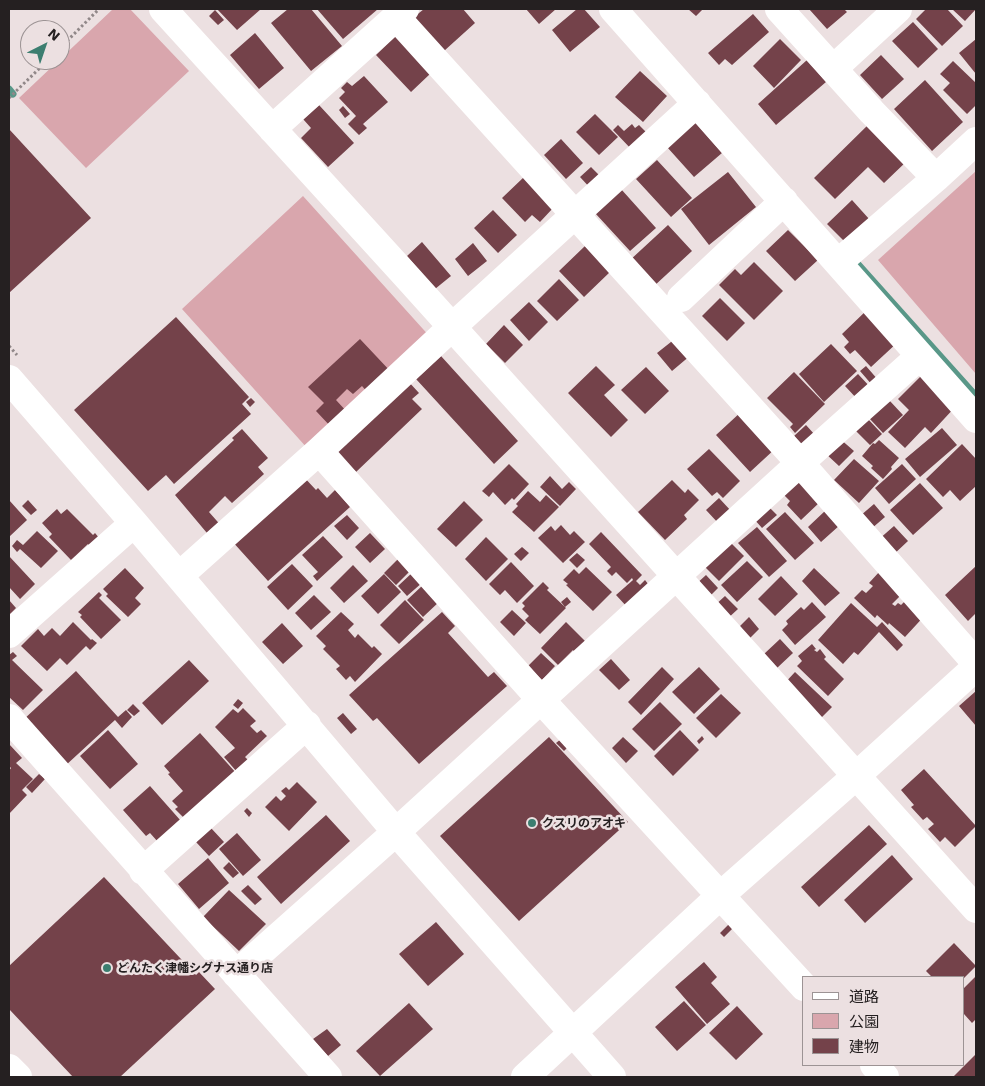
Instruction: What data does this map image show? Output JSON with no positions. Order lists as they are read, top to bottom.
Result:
{
  "places": ["クスリのアオキ", "どんたく津幡シグナス通り店"],
  "legend": ["道路", "公園", "建物"],
  "north": "top right"
}
